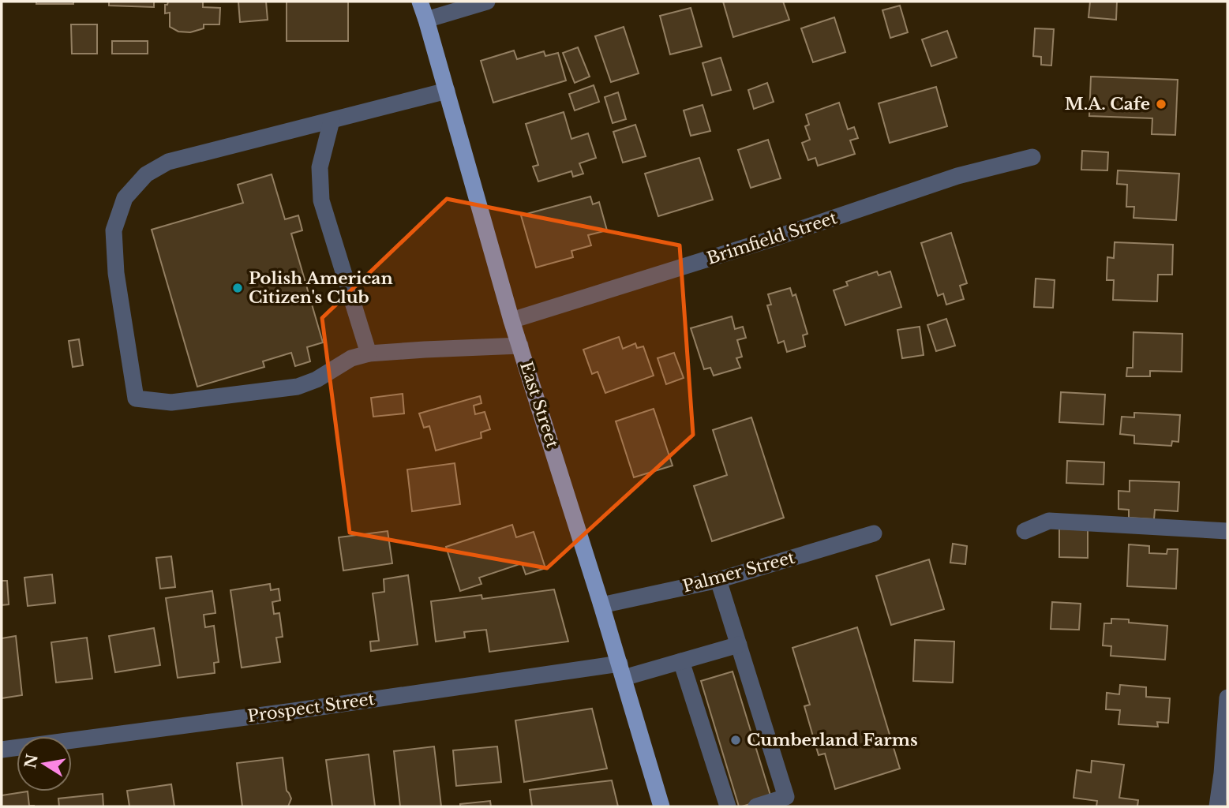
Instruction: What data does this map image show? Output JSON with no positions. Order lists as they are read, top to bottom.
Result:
{
  "streets": {
    "main road": ["East Street"],
    "street": ["Brimfield Street", "Palmer Street", "Prospect Street"]
  },
  "crossings": [
    ["Brimfield Street", "East Street"],
    ["East Street", "Palmer Street"],
    ["East Street", "Prospect Street"]
  ],
  "places": ["M.A. Cafe", "Polish American Citizen's Club", "Cumberland Farms"],
  "north": "left"
}
